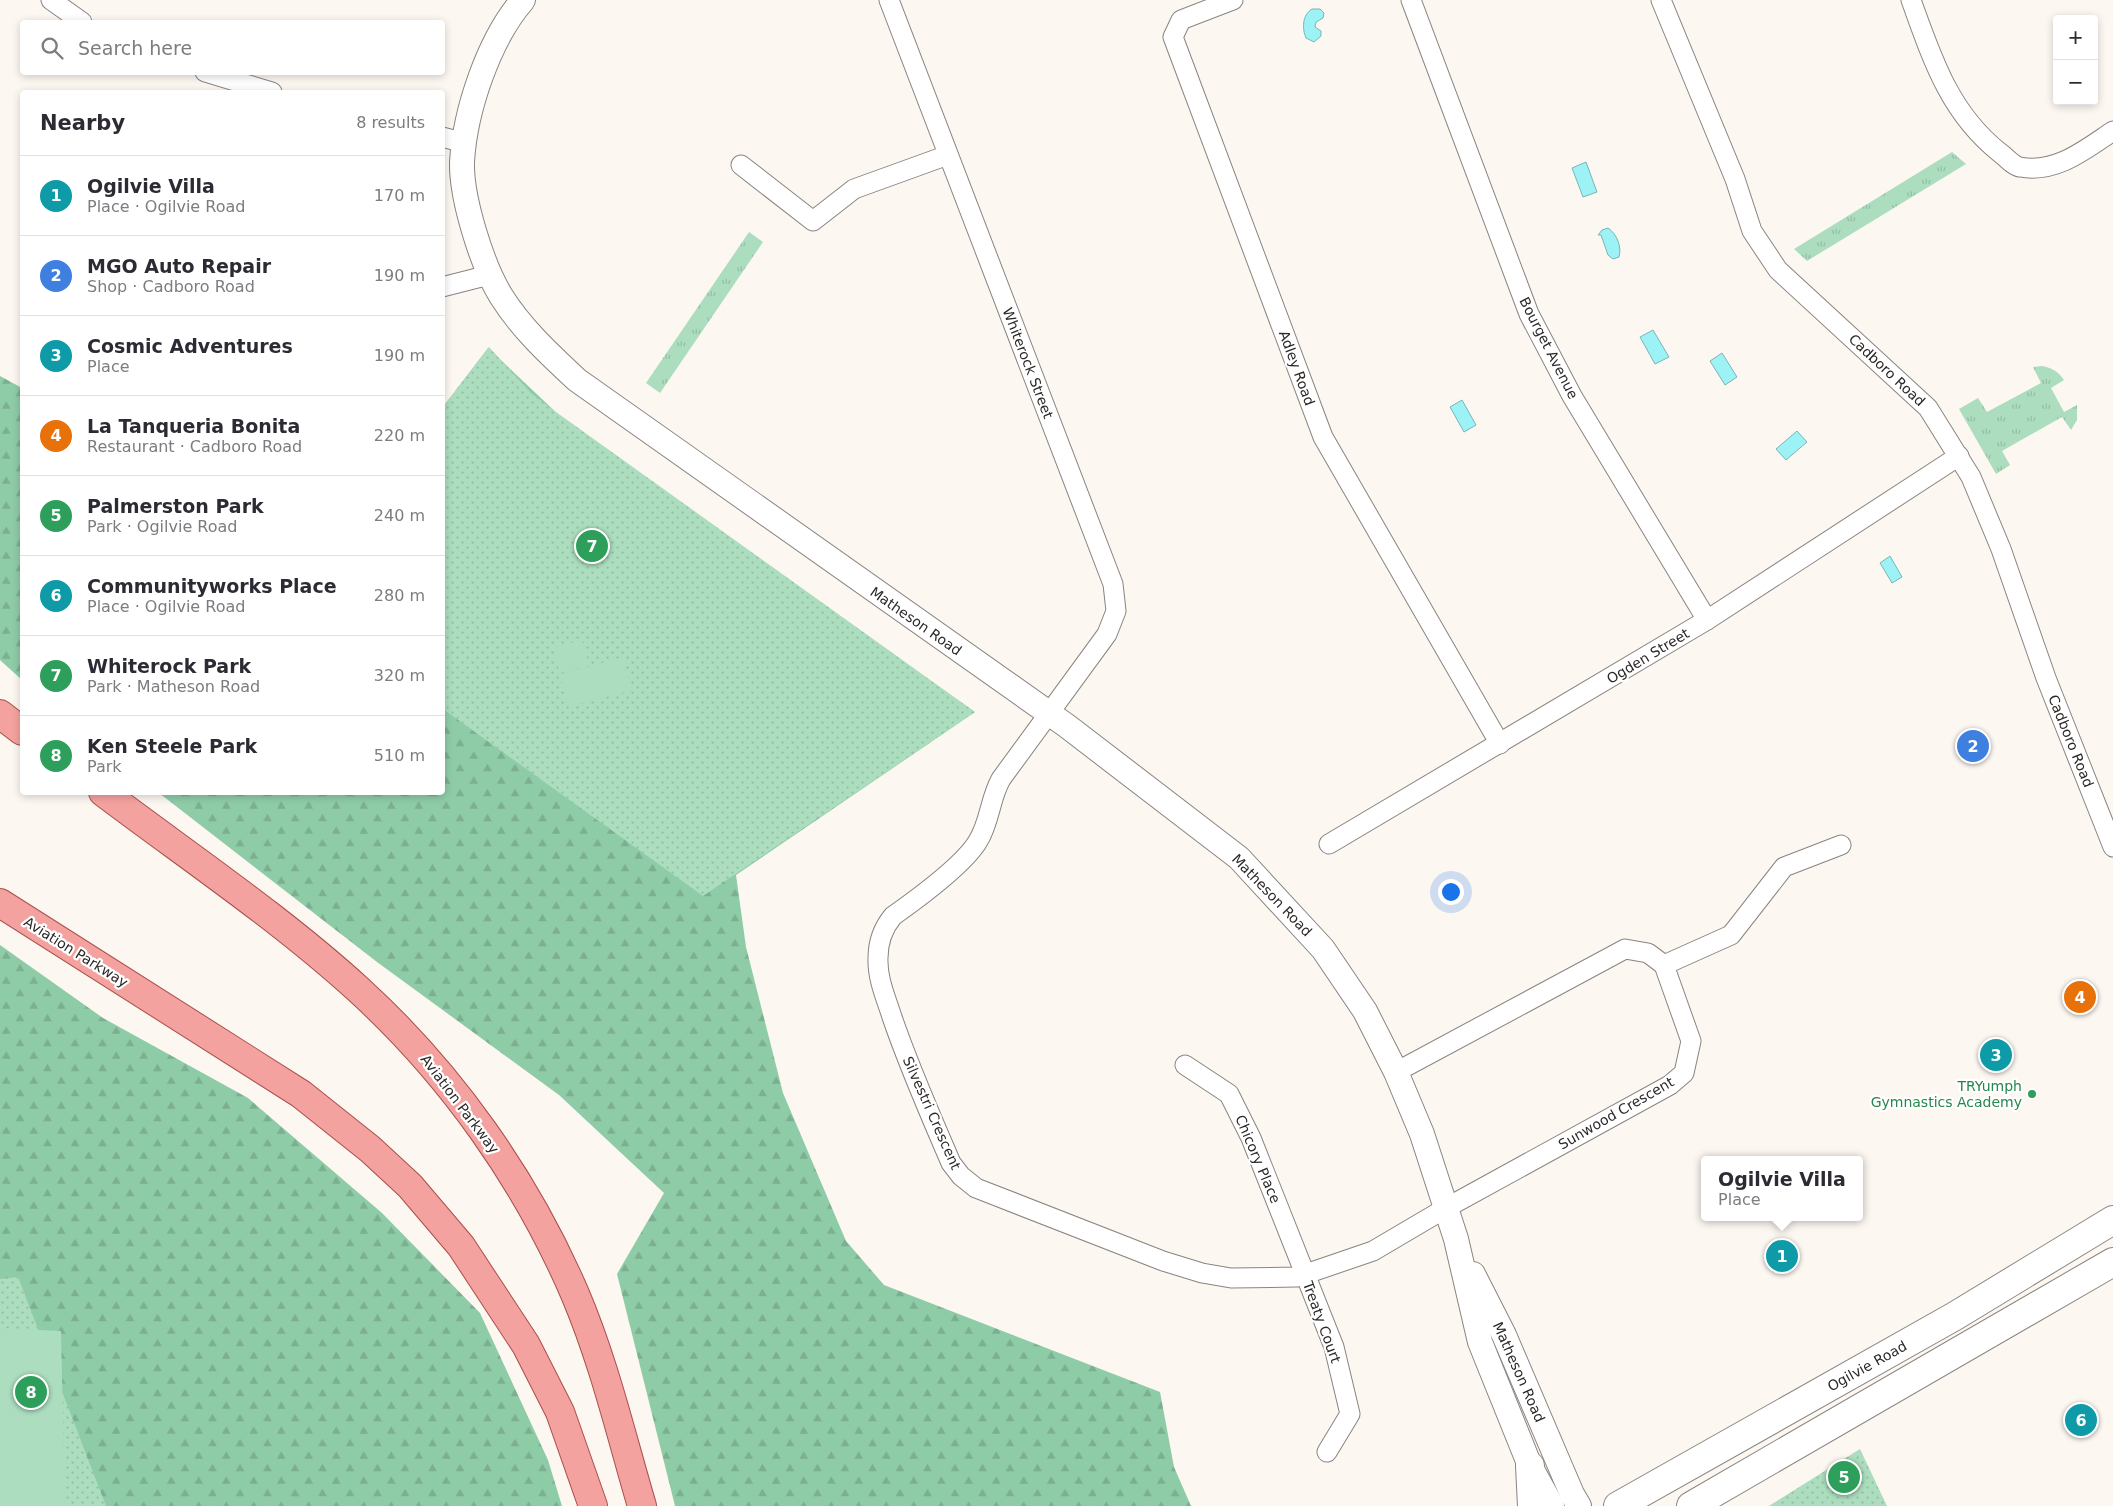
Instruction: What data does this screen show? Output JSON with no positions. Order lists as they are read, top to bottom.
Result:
{
  "streets": {
    "main road": ["Aviation Parkway", "Ogilvie Road"],
    "street": [
      "Bourget Avenue",
      "Whiterock Street",
      "Adley Road",
      "Cadboro Road",
      "Matheson Road",
      "Ogden Street",
      "Silvestri Crescent",
      "Sunwood Crescent",
      "Chicory Place",
      "Treaty Court"
    ]
  },
  "crossings": [
    ["Bourget Avenue", "Ogden Street"],
    ["Whiterock Street", "Matheson Road"],
    ["Whiterock Street", "Silvestri Crescent"],
    ["Adley Road", "Ogden Street"],
    ["Cadboro Road", "Ogden Street"],
    ["Matheson Road", "Silvestri Crescent"],
    ["Matheson Road", "Sunwood Crescent"],
    ["Silvestri Crescent", "Sunwood Crescent"],
    ["Silvestri Crescent", "Chicory Place"],
    ["Silvestri Crescent", "Treaty Court"],
    ["Chicory Place", "Treaty Court"]
  ],
  "places": ["TRYumph Gymnastics Academy"],
  "page": {
    "map_buttons": ["+", "−"],
    "search": "Search here",
    "heading": ["Nearby", "8 results"],
    "list": [
      {
        "mark": "1",
        "name": "Ogilvie Villa",
        "note": "Place · Ogilvie Road",
        "value": "170 m"
      },
      {
        "mark": "2",
        "name": "MGO Auto Repair",
        "note": "Shop · Cadboro Road",
        "value": "190 m"
      },
      {
        "mark": "3",
        "name": "Cosmic Adventures",
        "note": "Place",
        "value": "190 m"
      },
      {
        "mark": "4",
        "name": "La Tanqueria Bonita",
        "note": "Restaurant · Cadboro Road",
        "value": "220 m"
      },
      {
        "mark": "5",
        "name": "Palmerston Park",
        "note": "Park · Ogilvie Road",
        "value": "240 m"
      },
      {
        "mark": "6",
        "name": "Communityworks Place",
        "note": "Place · Ogilvie Road",
        "value": "280 m"
      },
      {
        "mark": "7",
        "name": "Whiterock Park",
        "note": "Park · Matheson Road",
        "value": "320 m"
      },
      {
        "mark": "8",
        "name": "Ken Steele Park",
        "note": "Park",
        "value": "510 m"
      }
    ],
    "pins": [
      "7",
      "2",
      "4",
      "3",
      "1",
      "8",
      "6",
      "5"
    ],
    "popup": ["Ogilvie Villa", "Place"]
  }
}
